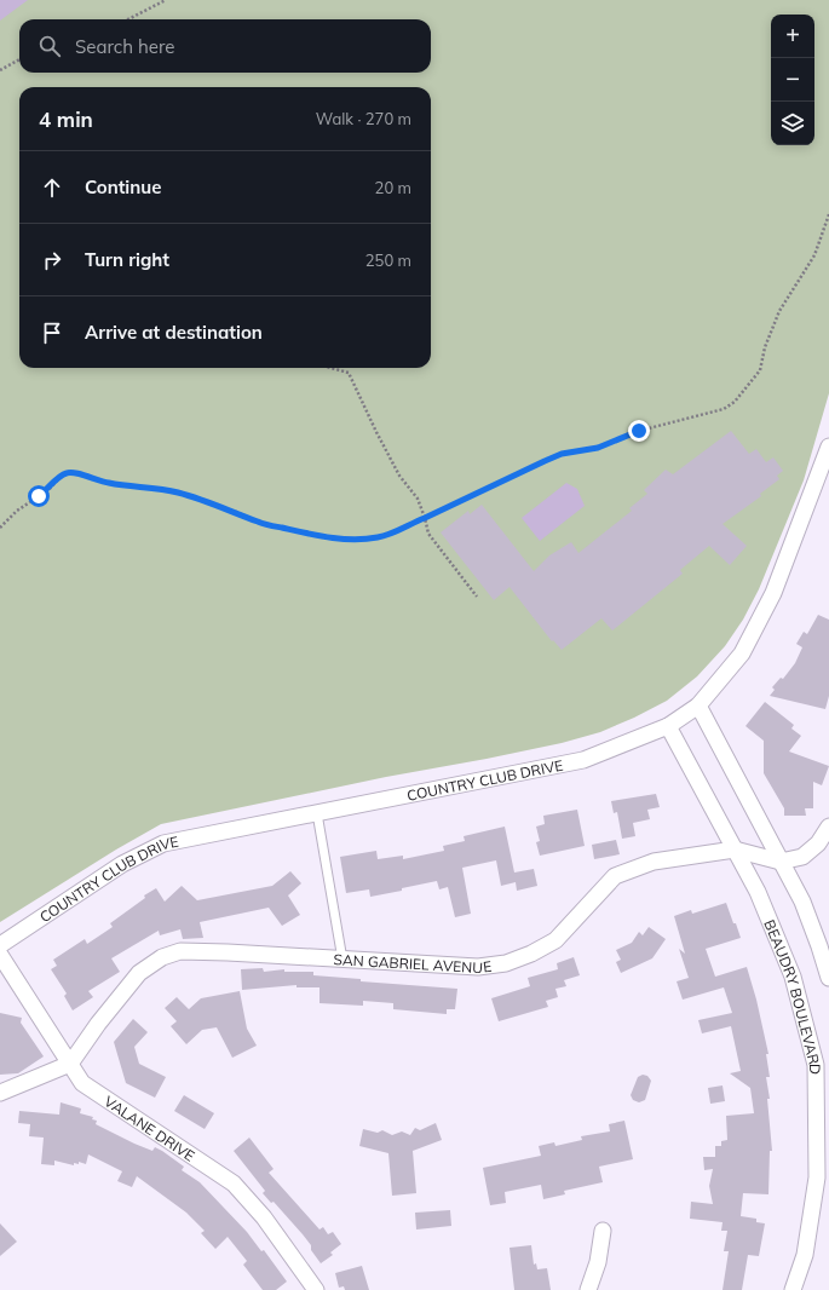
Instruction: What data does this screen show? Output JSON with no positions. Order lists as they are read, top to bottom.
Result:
{
  "streets": {
    "street": [
      "COUNTRY CLUB DRIVE",
      "SAN GABRIEL AVENUE",
      "BEAUDRY BOULEVARD",
      "VALANE DRIVE"
    ]
  },
  "crossings": [
    ["COUNTRY CLUB DRIVE", "BEAUDRY BOULEVARD"],
    ["SAN GABRIEL AVENUE", "BEAUDRY BOULEVARD"],
    ["SAN GABRIEL AVENUE", "VALANE DRIVE"]
  ],
  "page": {
    "map_buttons": ["+", "−"],
    "search": "Search here",
    "heading": ["4 min", "Walk · 270 m"],
    "list": [
      ["Continue", "20 m"],
      ["Turn right", "250 m"],
      "Arrive at destination"
    ]
  }
}
